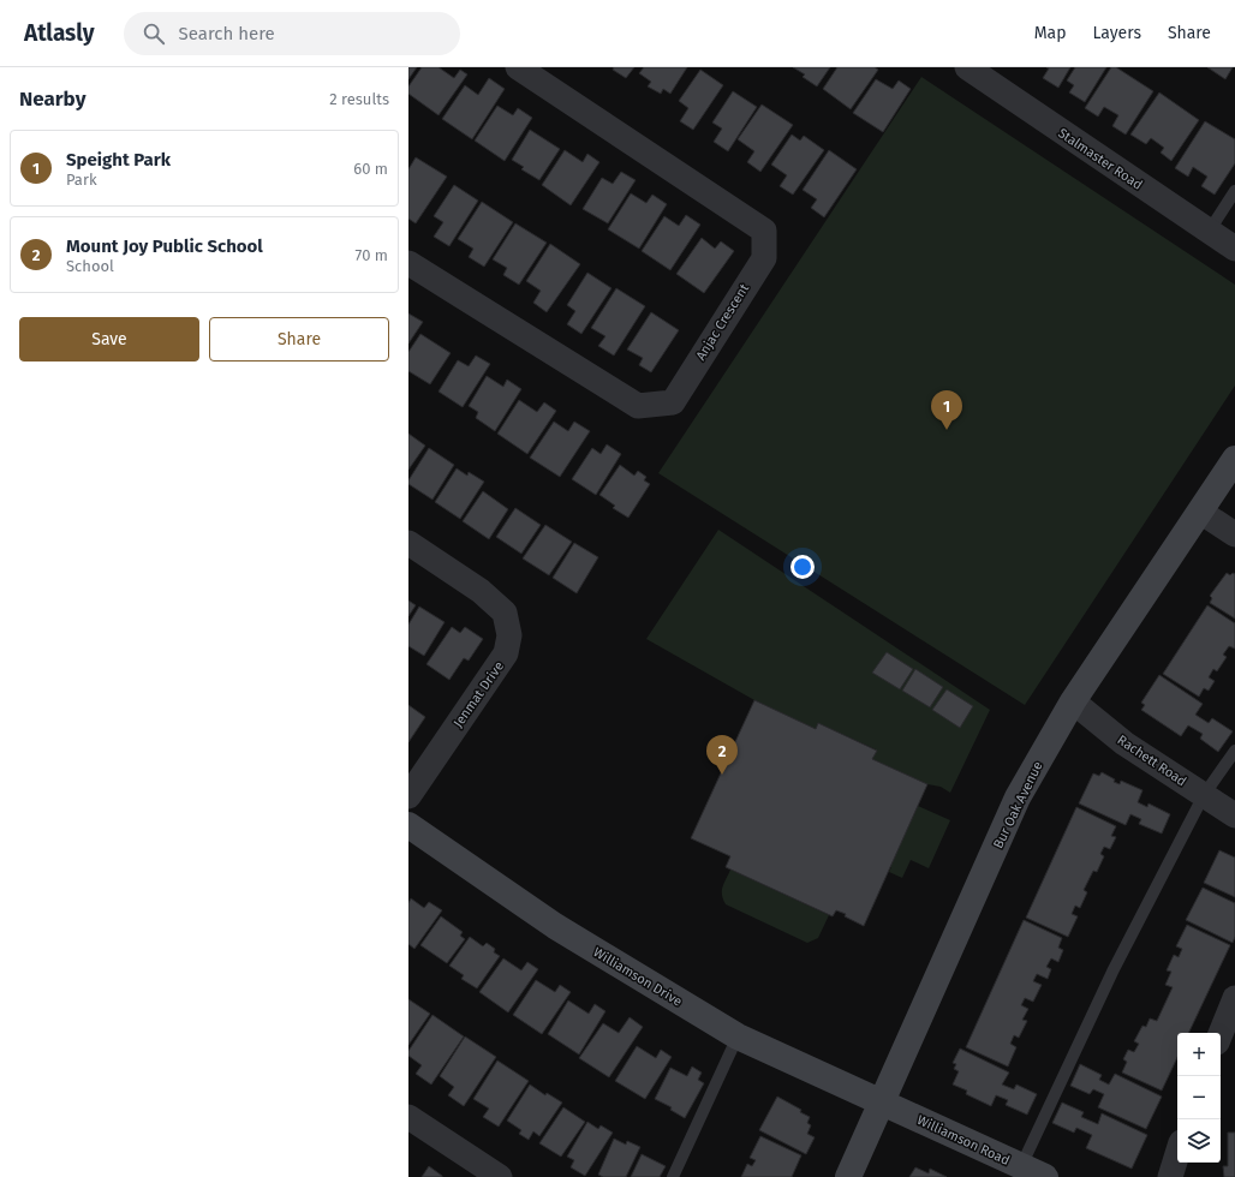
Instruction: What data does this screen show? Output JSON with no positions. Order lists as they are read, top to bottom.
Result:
{
  "streets": {
    "street": [
      "Stalmaster Road",
      "Anjac Crescent",
      "Jenmat Drive",
      "Rachett Road",
      "Bur Oak Avenue",
      "Williamson Drive",
      "Williamson Road"
    ]
  },
  "crossings": [
    ["Rachett Road", "Bur Oak Avenue"],
    ["Bur Oak Avenue", "Williamson Drive"],
    ["Bur Oak Avenue", "Williamson Road"],
    ["Williamson Drive", "Williamson Road"]
  ],
  "page": {
    "header": "Atlasly",
    "search": "Search here",
    "nav": ["Map", "Layers", "Share"],
    "heading": ["Nearby", "2 results"],
    "list": [
      {
        "mark": "1",
        "name": "Speight Park",
        "note": "Park",
        "value": "60 m"
      },
      {
        "mark": "2",
        "name": "Mount Joy Public School",
        "note": "School",
        "value": "70 m"
      }
    ],
    "buttons": ["Save", "Share"],
    "pins": ["1", "2"],
    "map_buttons": ["+", "−"]
  }
}
